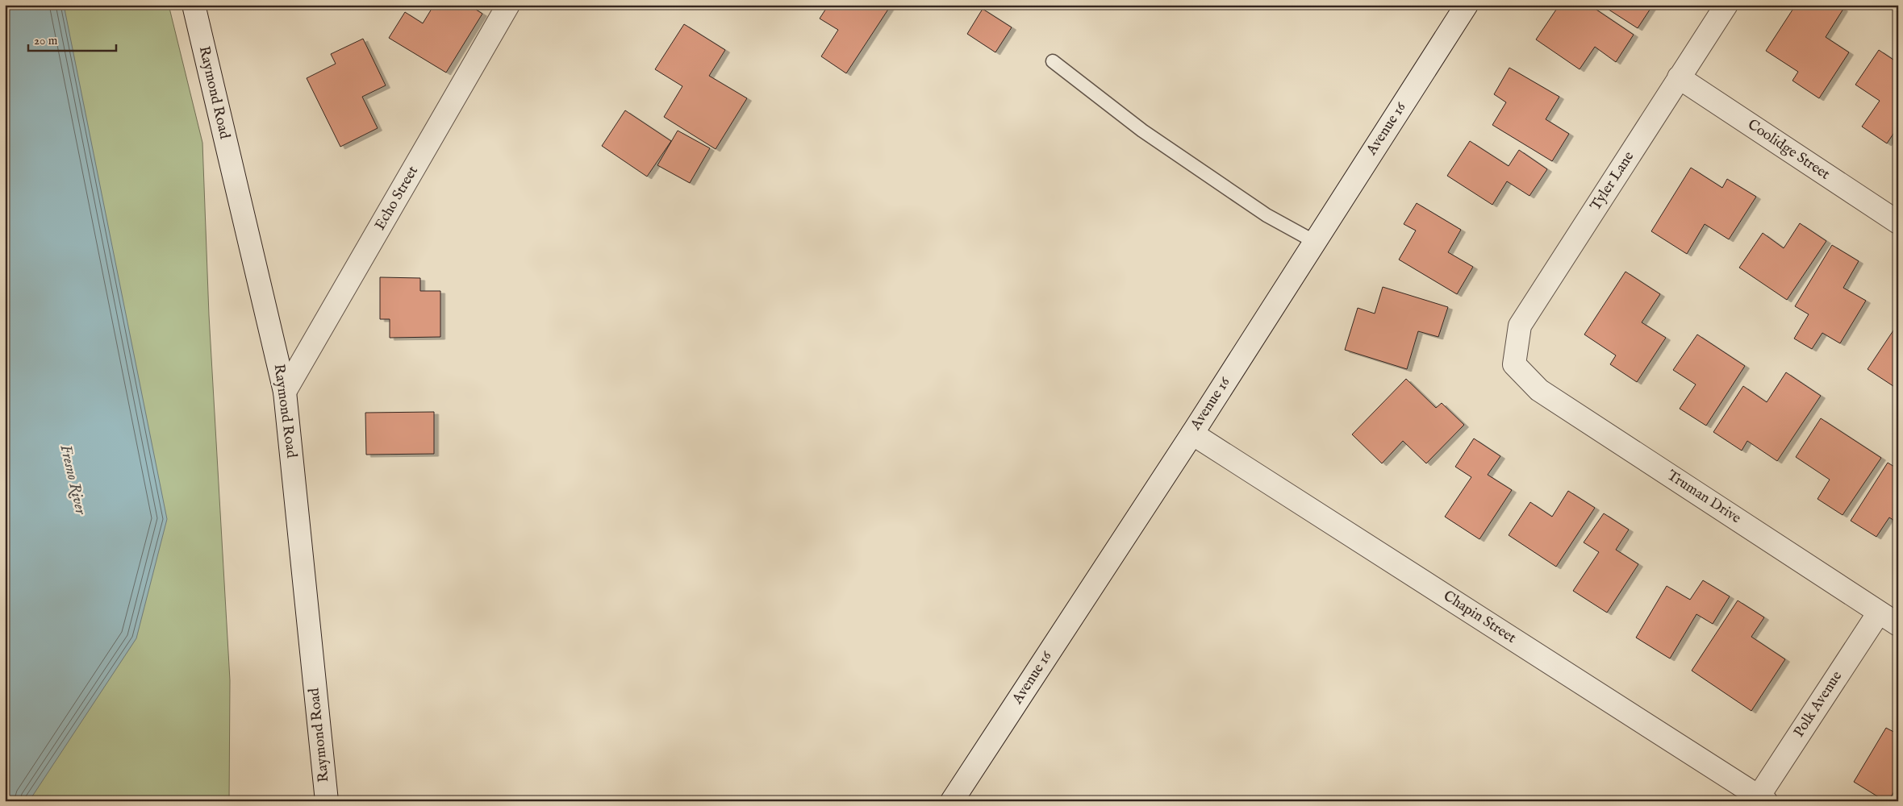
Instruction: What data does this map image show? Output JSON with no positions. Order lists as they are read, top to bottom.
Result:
{
  "streets": {
    "street": [
      "Raymond Road",
      "Avenue 16",
      "Coolidge Street",
      "Tyler Lane",
      "Echo Street",
      "Truman Drive",
      "Chapin Street",
      "Polk Avenue"
    ]
  },
  "crossings": [
    ["Raymond Road", "Echo Street"],
    ["Avenue 16", "Chapin Street"],
    ["Coolidge Street", "Tyler Lane"],
    ["Tyler Lane", "Truman Drive"],
    ["Truman Drive", "Polk Avenue"],
    ["Chapin Street", "Polk Avenue"]
  ],
  "water": ["Fresno River"],
  "scale_bar": "20 m"
}
